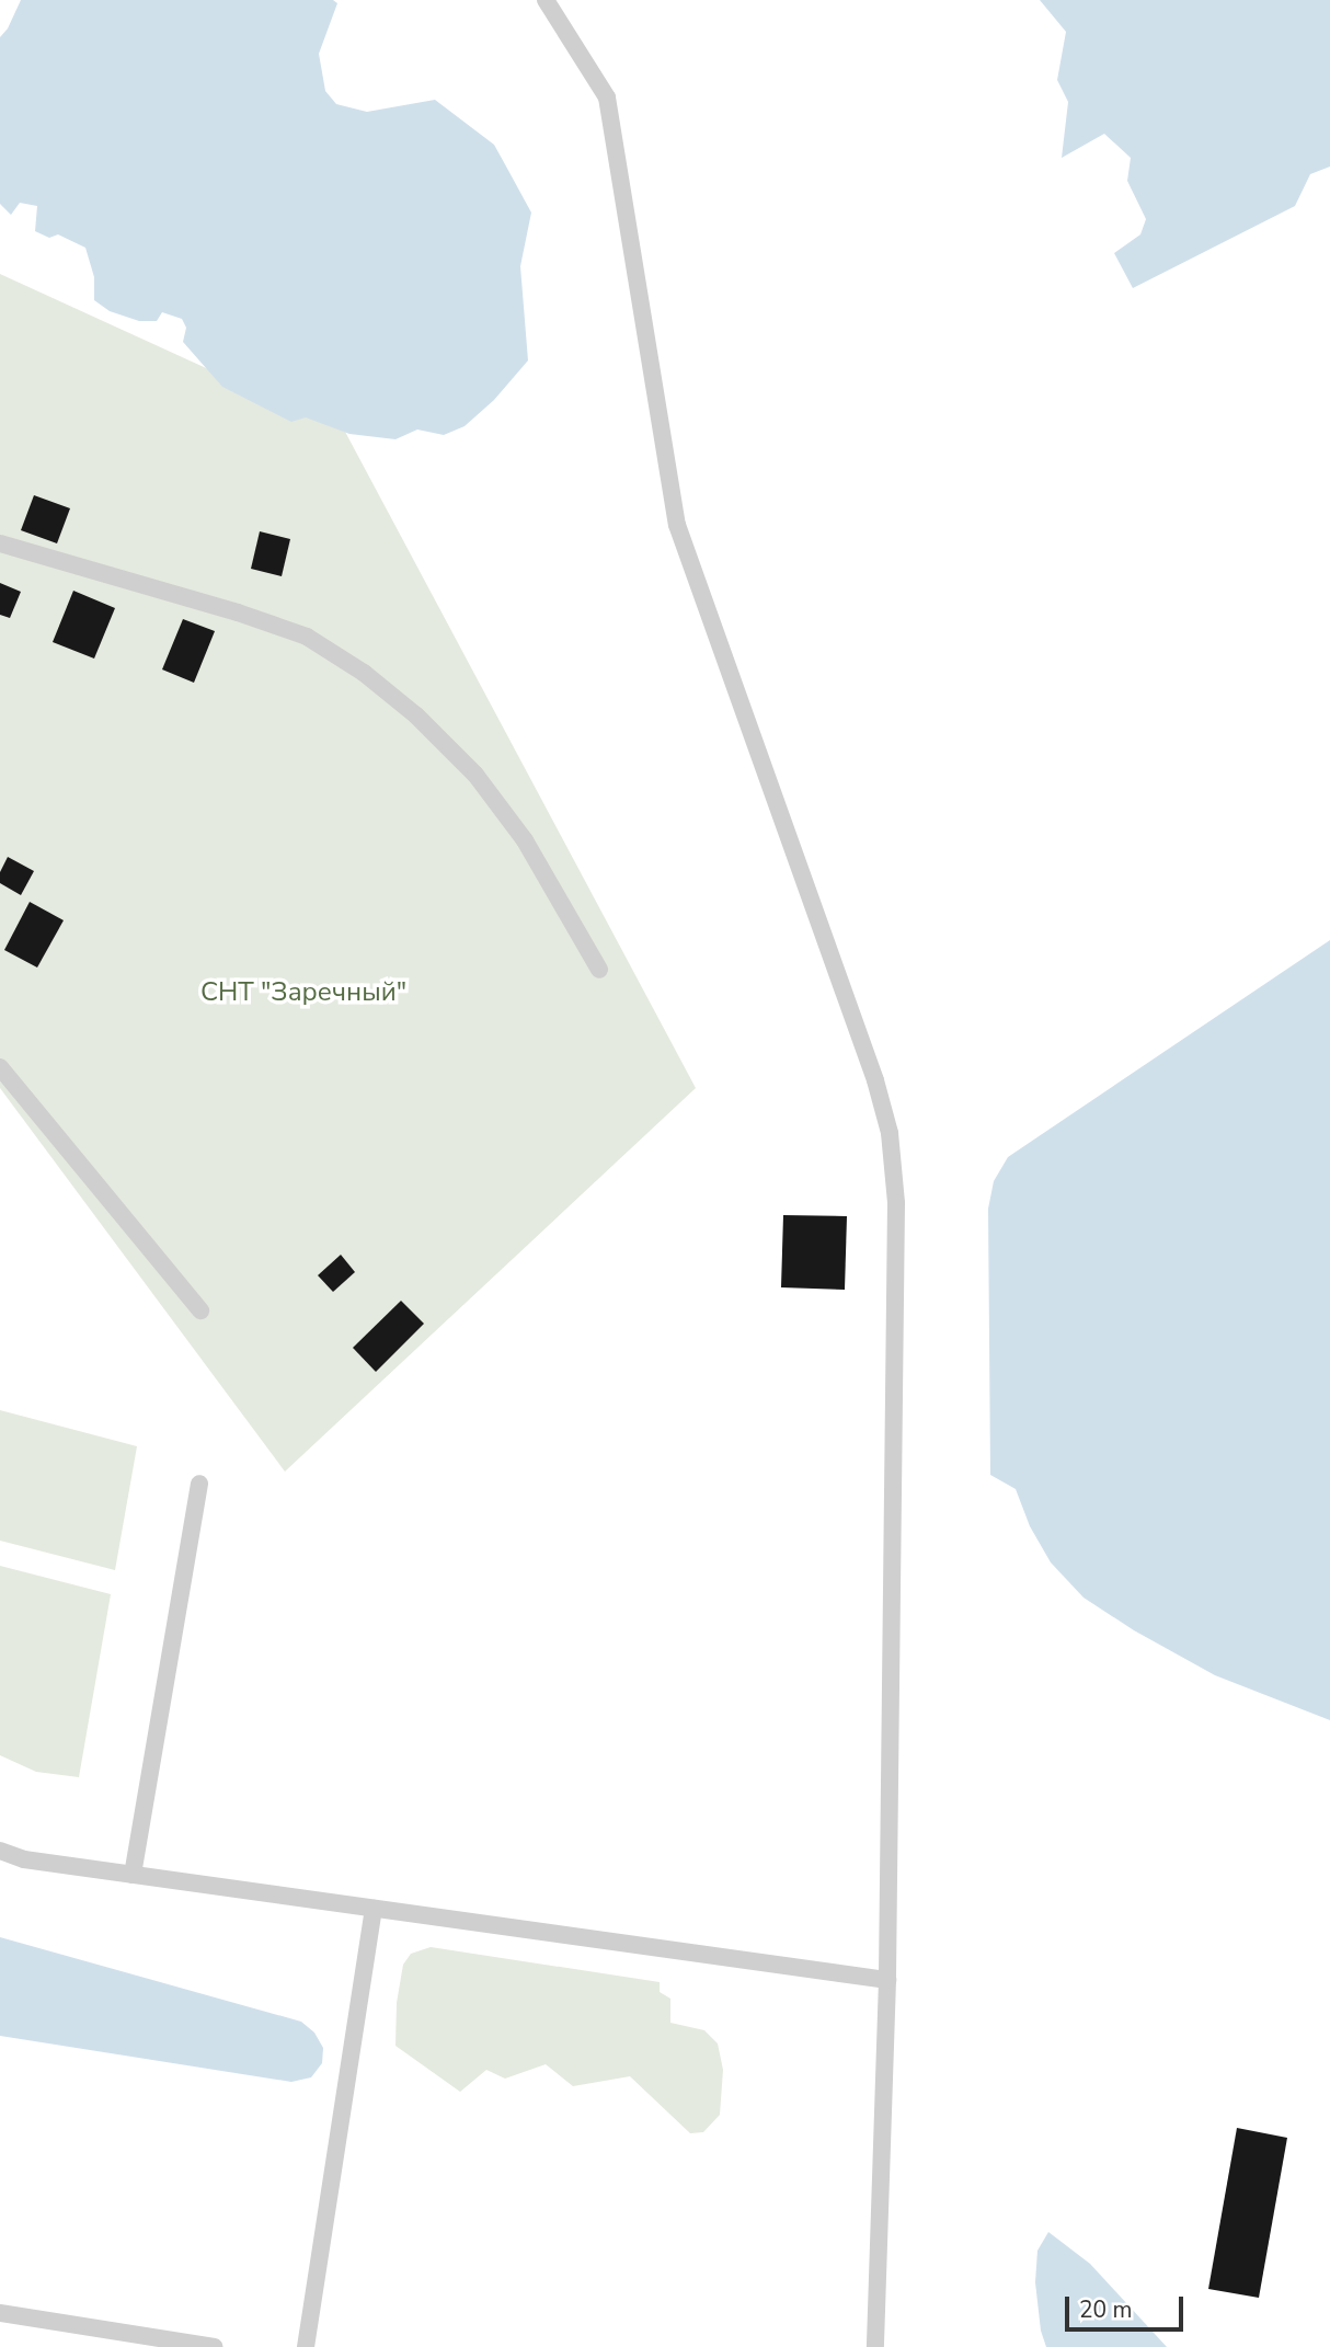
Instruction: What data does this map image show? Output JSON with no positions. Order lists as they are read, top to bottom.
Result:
{
  "parks": ["СНТ \"Заречный\""],
  "scale_bar": "20 m"
}
